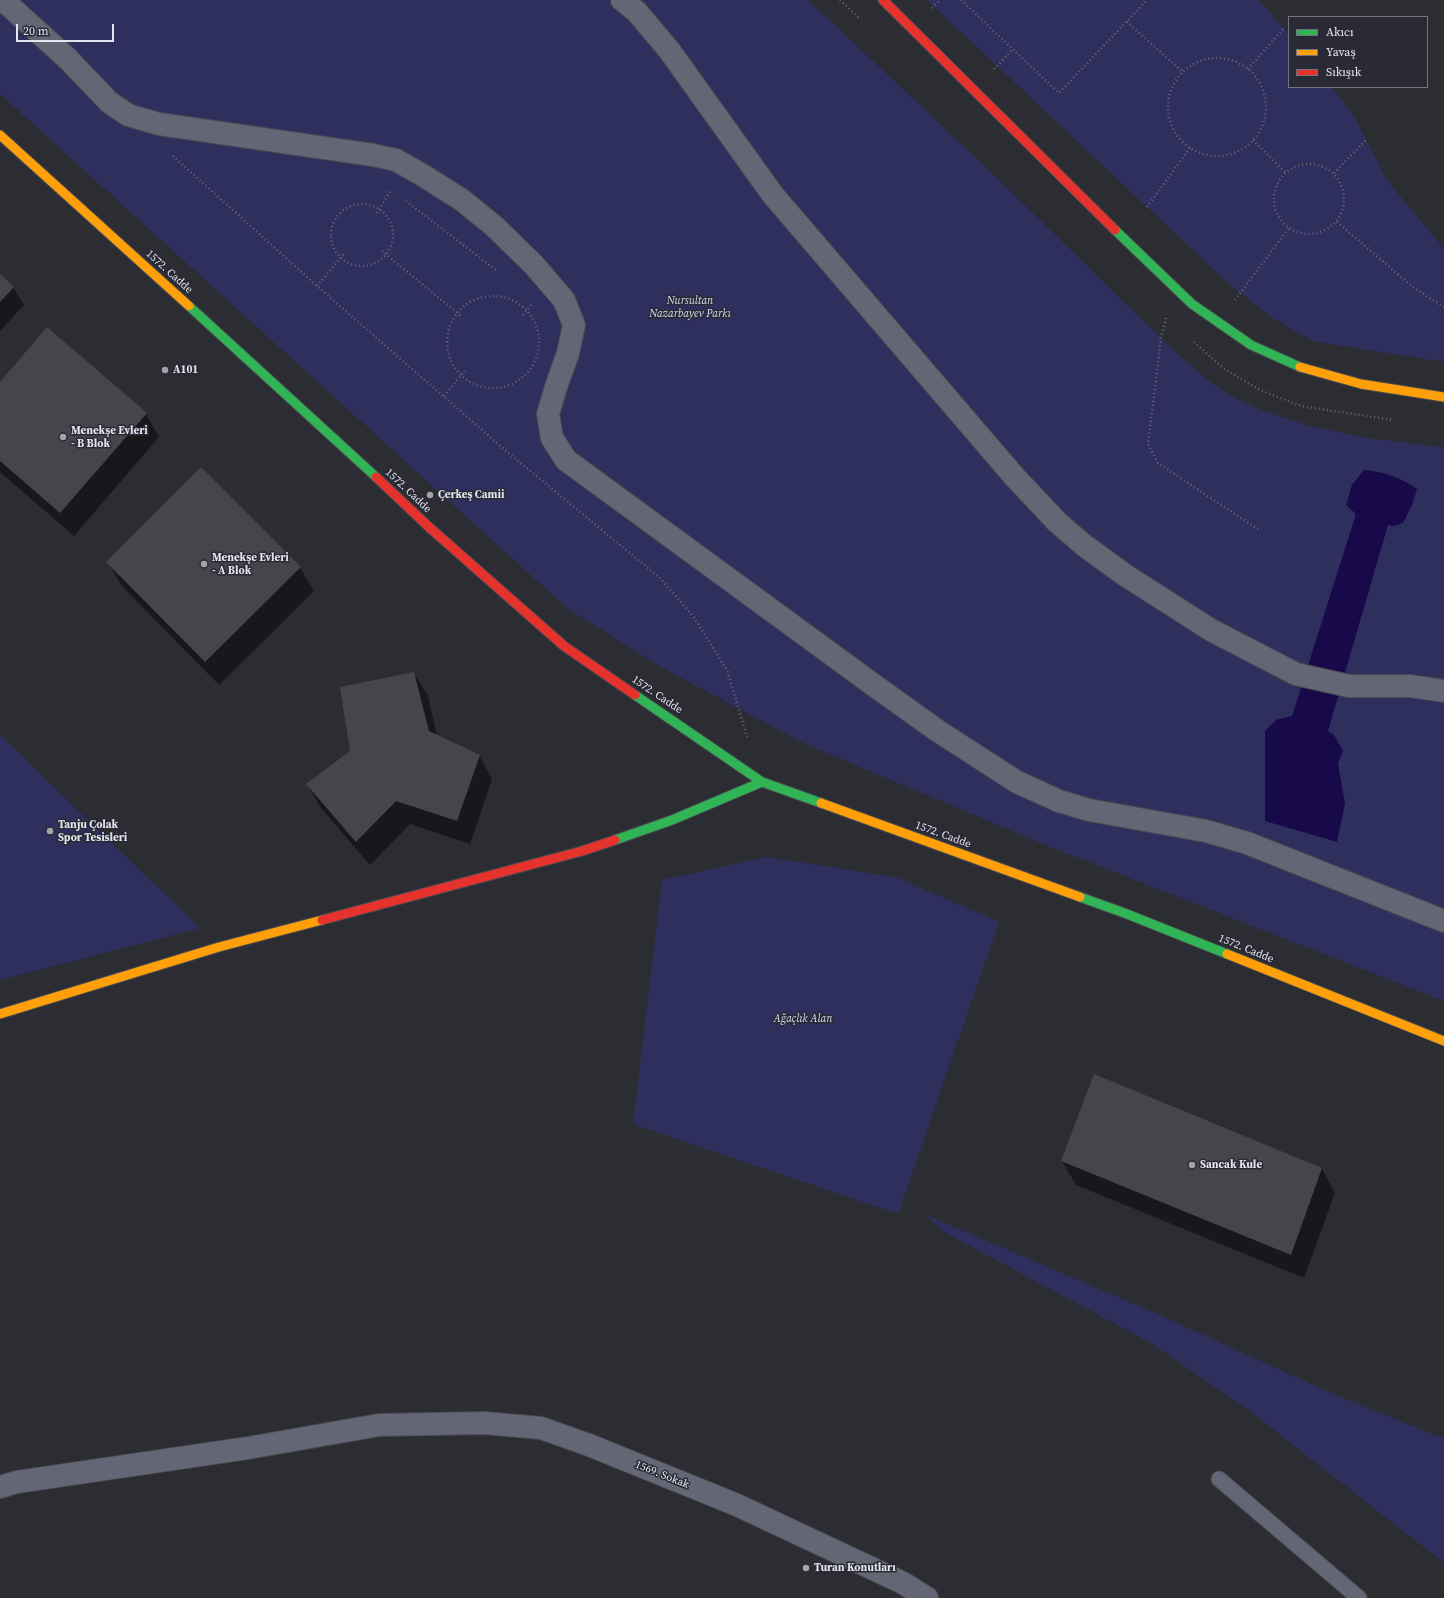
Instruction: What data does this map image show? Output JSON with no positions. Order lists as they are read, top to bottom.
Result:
{
  "streets": {
    "main road": ["1572. Cadde"],
    "street": ["1569. Sokak"]
  },
  "parks": ["Nursultan Nazarbayev Parkı", "Ağaçlık Alan"],
  "places": [
    "A101",
    "Menekşe Evleri - B Blok",
    "Çerkeş Camii",
    "Menekşe Evleri - A Blok",
    "Tanju Çolak Spor Tesisleri",
    "Sancak Kule",
    "Turan Konutları"
  ],
  "legend": ["Akıcı", "Yavaş", "Sıkışık"],
  "scale_bar": "20 m"
}
